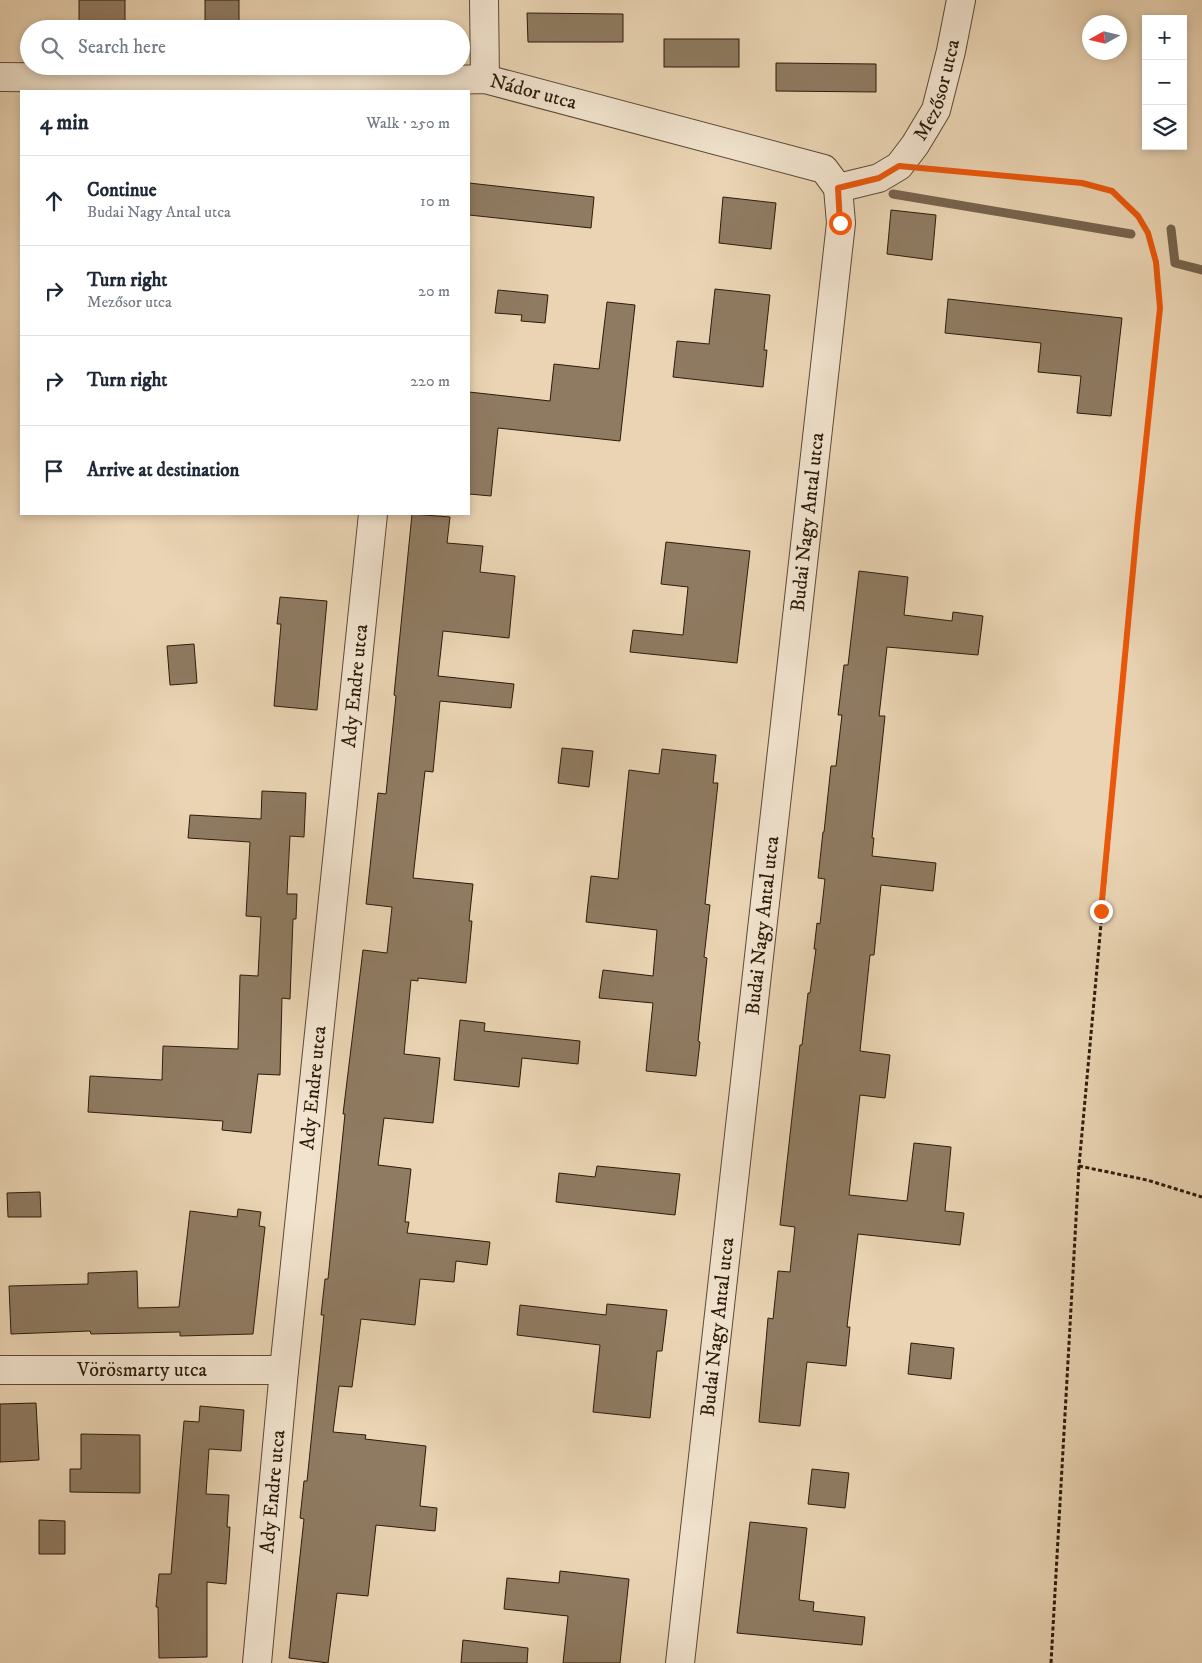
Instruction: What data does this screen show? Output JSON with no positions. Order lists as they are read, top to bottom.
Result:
{
  "streets": {
    "street": [
      "Mezősor utca",
      "Nádor utca",
      "Budai Nagy Antal utca",
      "Ady Endre utca",
      "Vörösmarty utca"
    ]
  },
  "crossings": [
    ["Mezősor utca", "Nádor utca"],
    ["Mezősor utca", "Budai Nagy Antal utca"],
    ["Nádor utca", "Budai Nagy Antal utca"],
    ["Ady Endre utca", "Vörösmarty utca"]
  ],
  "north": "left",
  "page": {
    "map_buttons": ["+", "−"],
    "search": "Search here",
    "heading": ["4 min", "Walk · 250 m"],
    "list": [
      ["Continue", "Budai Nagy Antal utca", "10 m"],
      ["Turn right", "Mezősor utca", "20 m"],
      ["Turn right", "220 m"],
      "Arrive at destination"
    ]
  }
}
